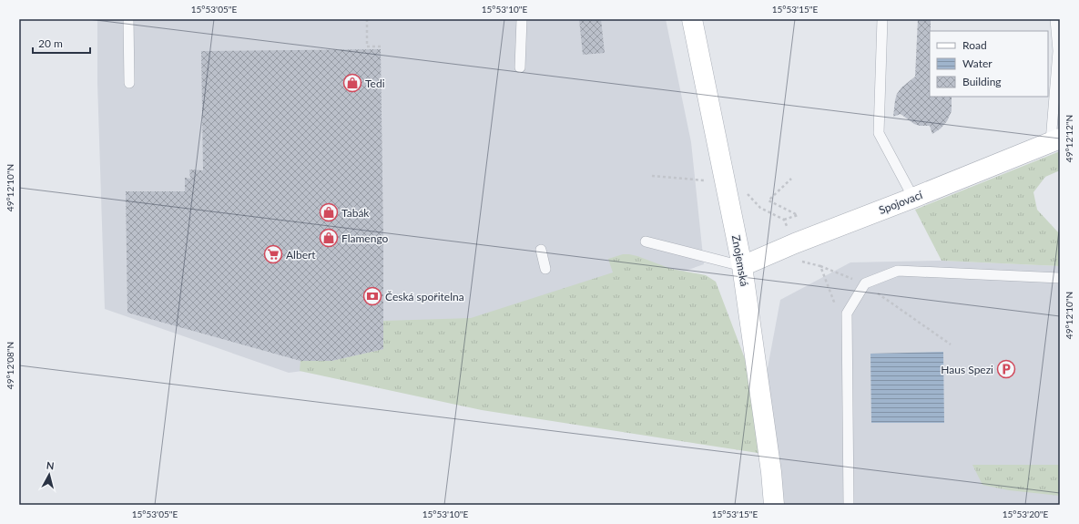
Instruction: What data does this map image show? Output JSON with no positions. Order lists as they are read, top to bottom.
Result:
{
  "streets": {
    "main road": ["Spojovací", "Znojemská"]
  },
  "crossings": [
    ["Spojovací", "Znojemská"]
  ],
  "places": {
    "shop": ["Tedi", "Tabák", "Flamengo"],
    "supermarket": ["Albert"],
    "bank": ["Česká spořitelna"],
    "parking": ["Haus Spezi"]
  },
  "legend": ["Road", "Water", "Building"],
  "scale_bar": "20 m",
  "north": "top",
  "coordinates": [
    "15°53'05\"E",
    "15°53'10\"E",
    "15°53'15\"E",
    "49°12'12\"N",
    "49°12'10\"N",
    "49°12'08\"N",
    "15°53'20\"E"
  ]
}
